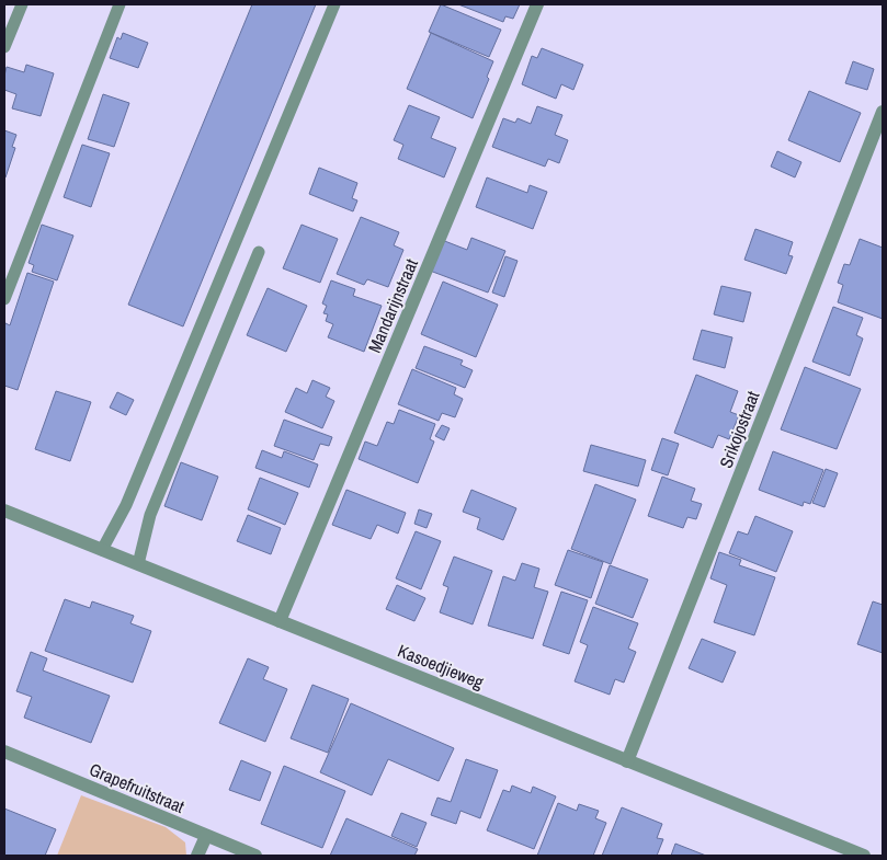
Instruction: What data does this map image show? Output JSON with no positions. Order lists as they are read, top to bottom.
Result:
{
  "streets": {
    "street": [
      "Mandarijnstraat",
      "Srikojostraat",
      "Kasoedjieweg",
      "Grapefruitstraat"
    ]
  },
  "crossings": [
    ["Mandarijnstraat", "Kasoedjieweg"],
    ["Srikojostraat", "Kasoedjieweg"]
  ]
}
